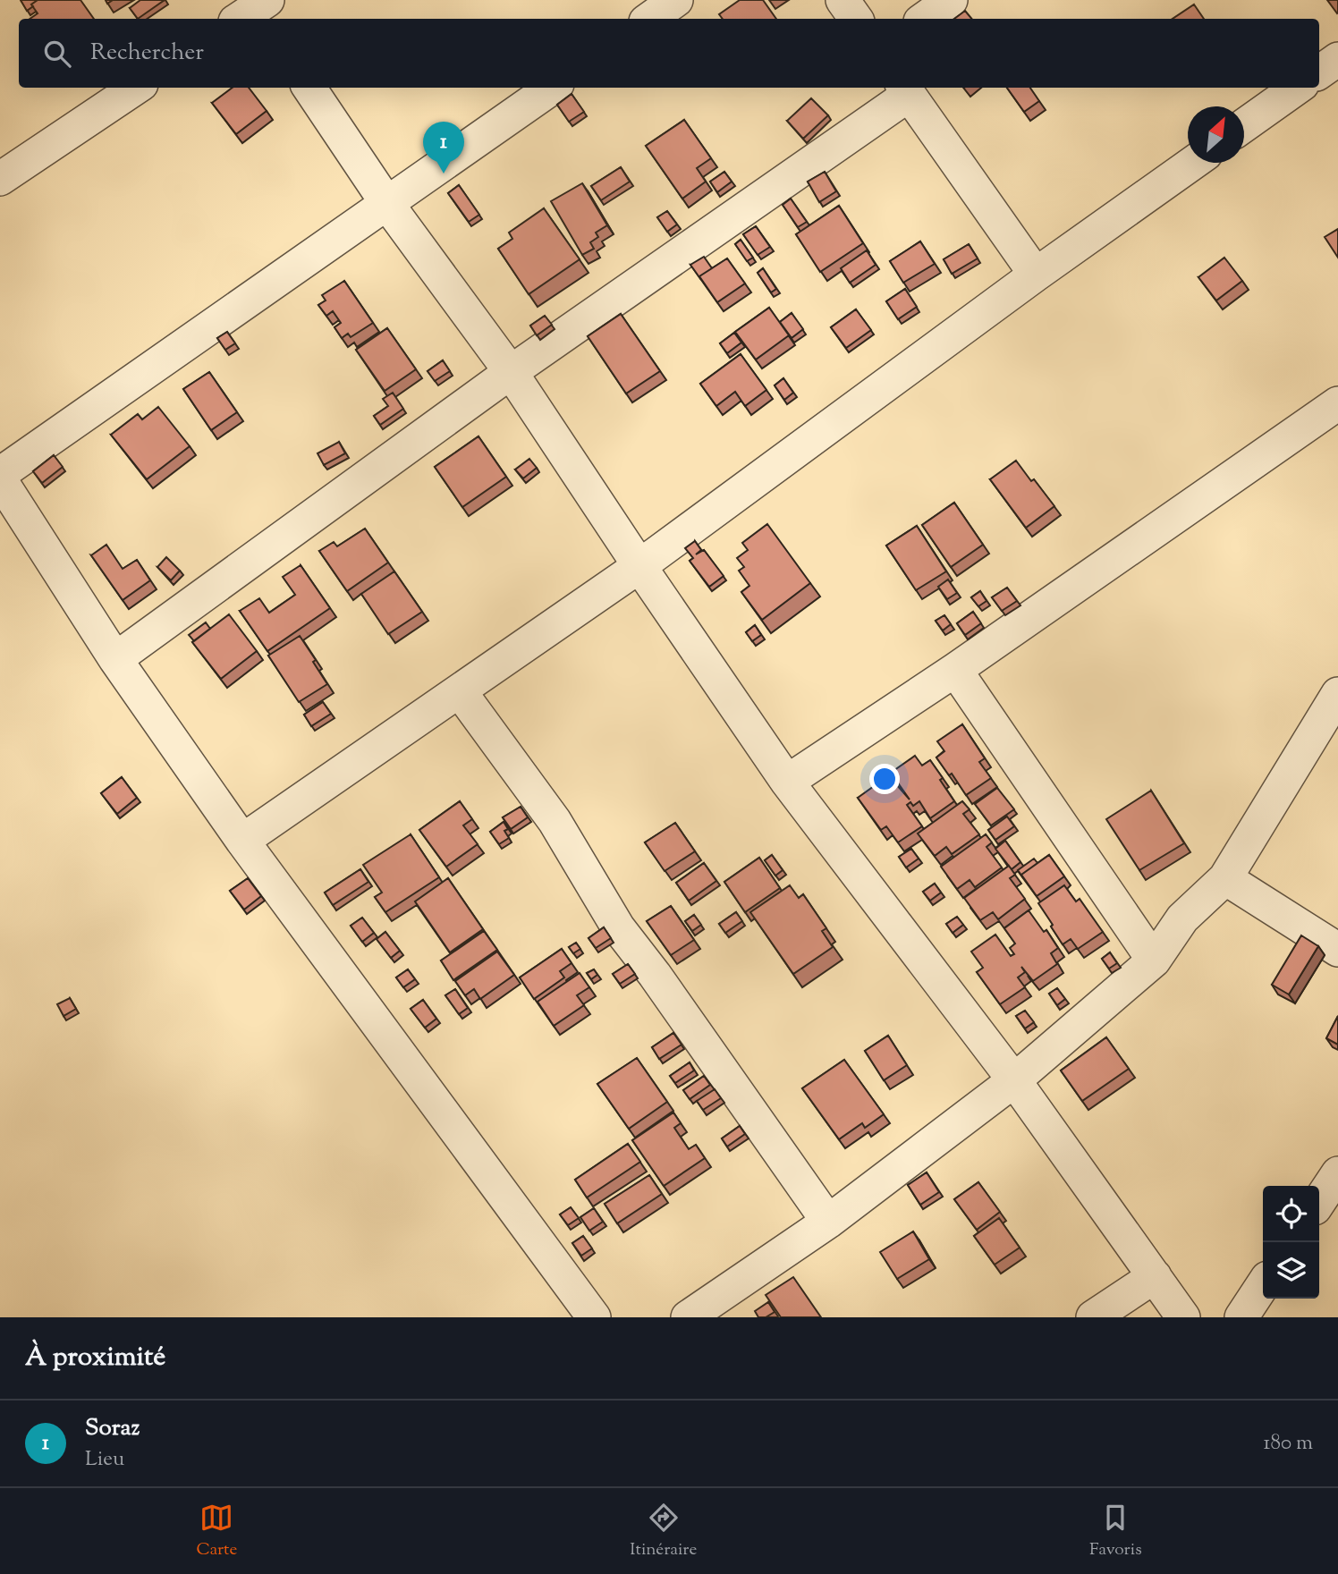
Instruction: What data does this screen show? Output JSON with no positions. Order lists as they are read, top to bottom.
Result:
{
  "north": "top right",
  "page": {
    "search": "Rechercher",
    "pins": "1",
    "heading": "À proximité",
    "list": [
      {
        "mark": "1",
        "name": "Soraz",
        "note": "Lieu",
        "value": "180 m"
      }
    ],
    "nav": ["Carte", "Itinéraire", "Favoris"]
  }
}
